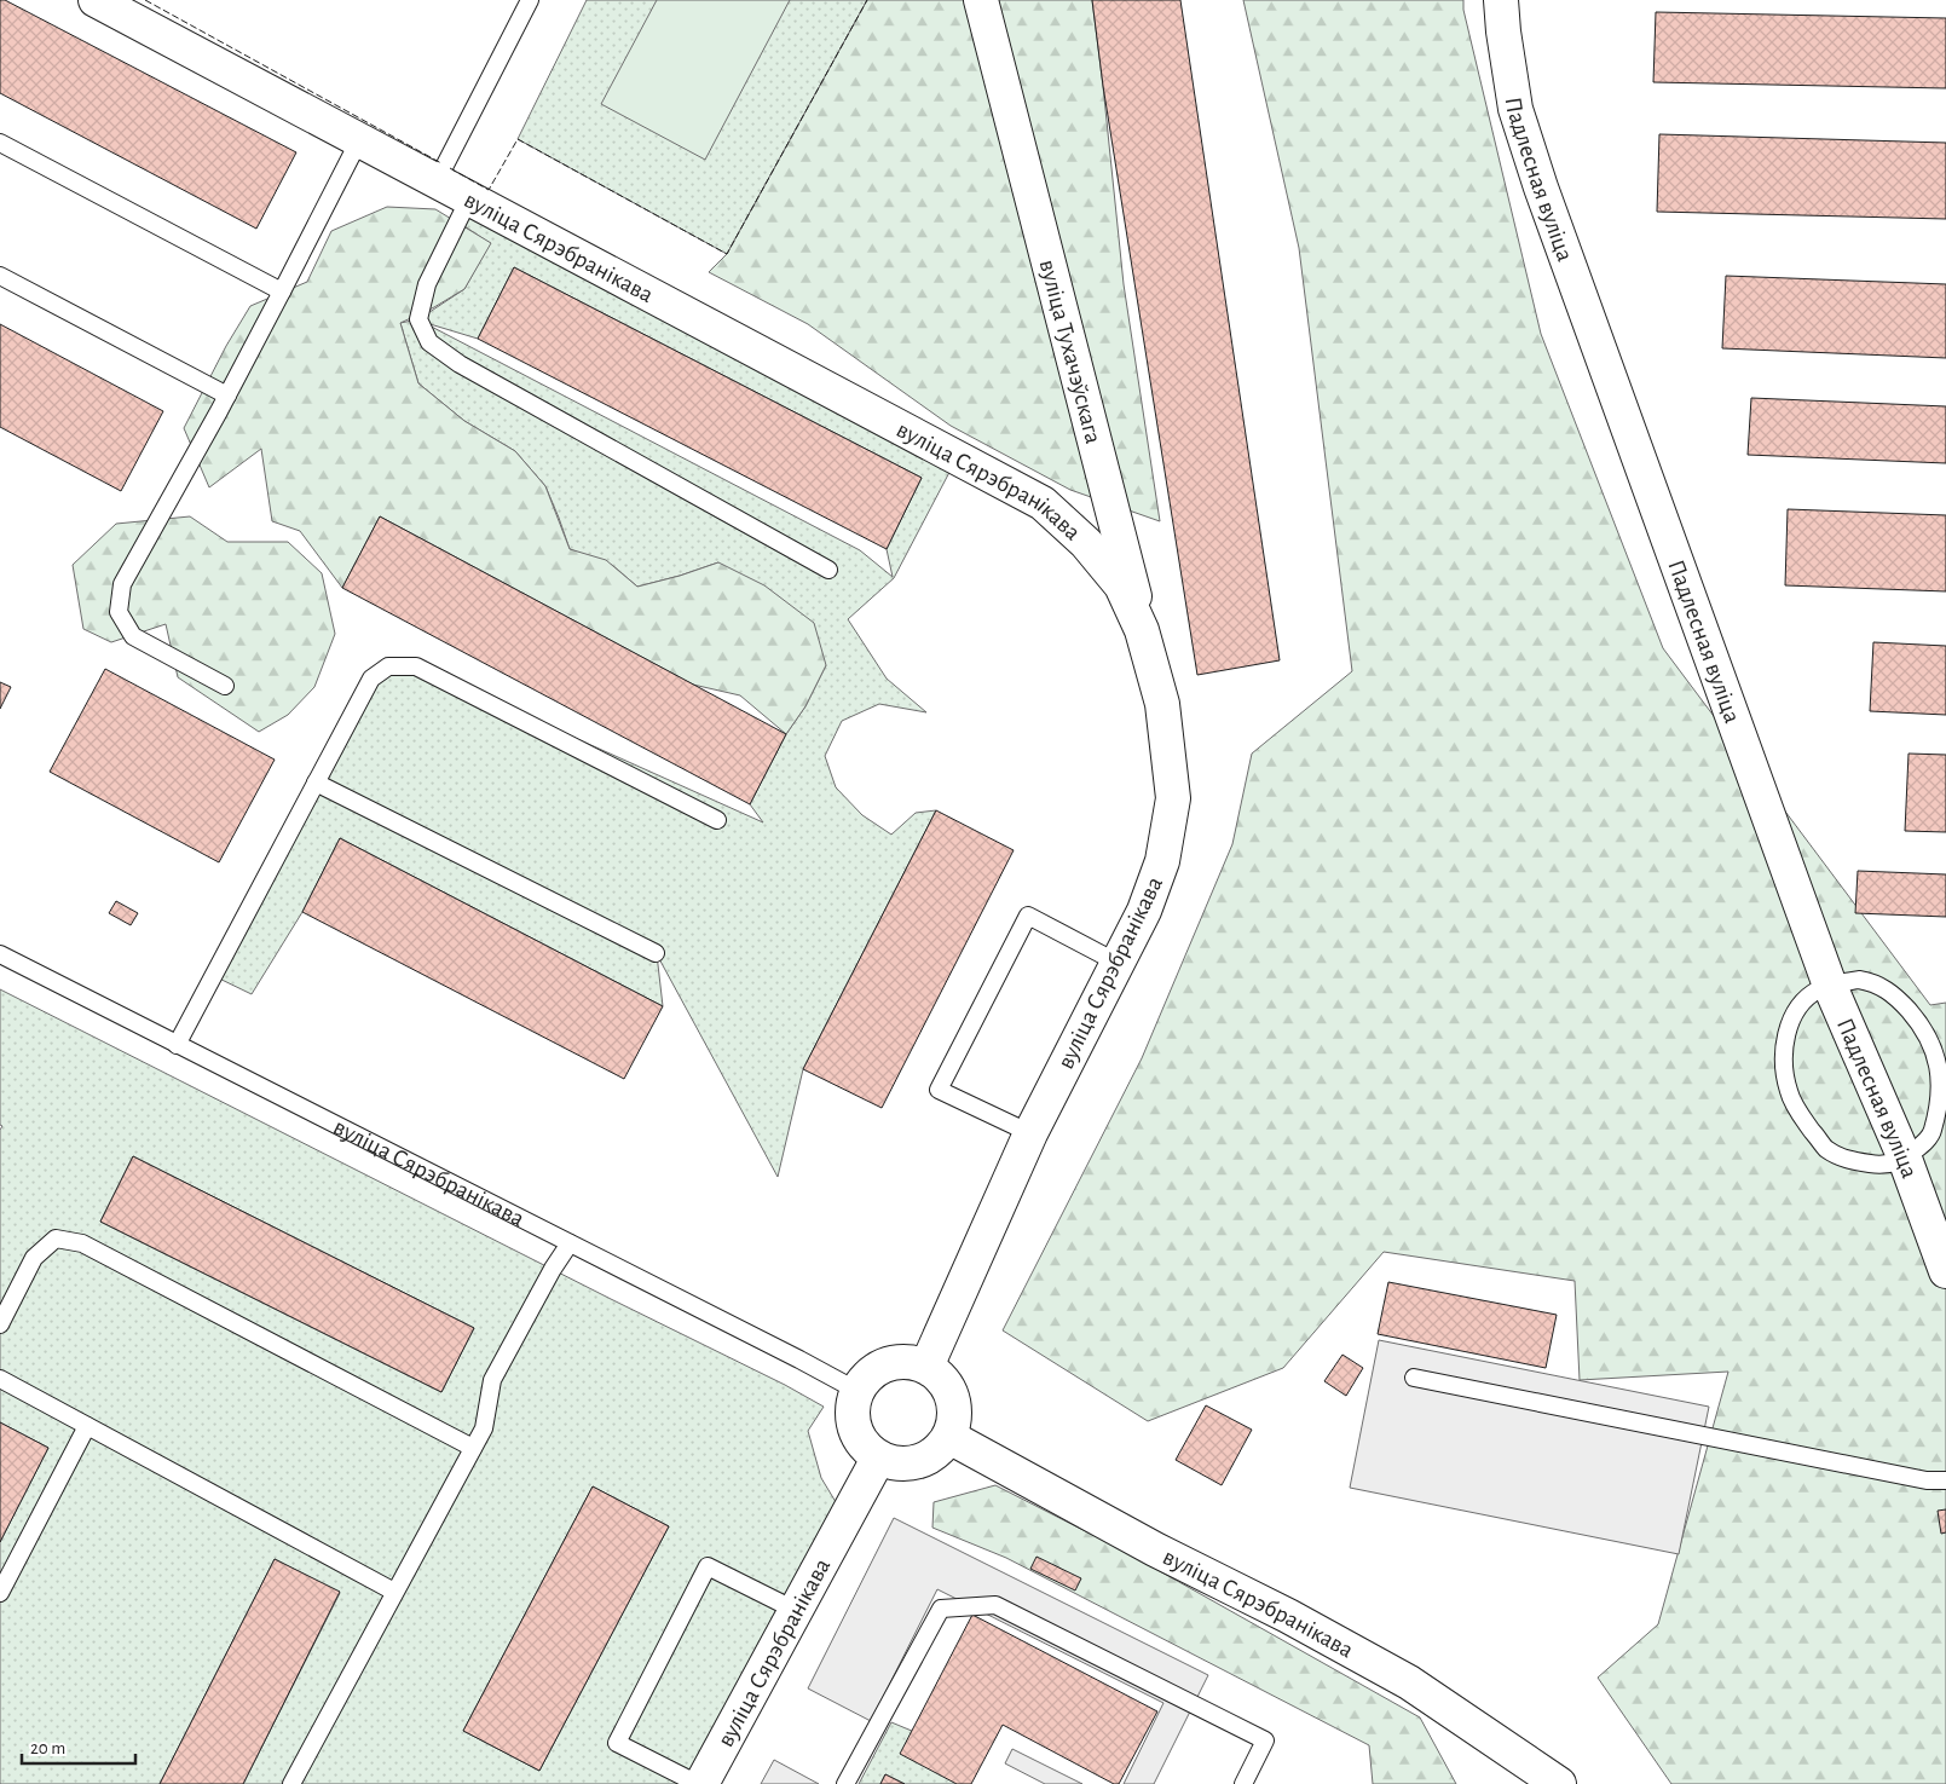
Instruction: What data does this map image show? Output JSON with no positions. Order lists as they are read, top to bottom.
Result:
{
  "streets": {
    "street": ["Падлесная вуліца", "вуліца Сярэбранікава", "вуліца Тухачэўскага"]
  },
  "crossings": [
    ["вуліца Сярэбранікава", "вуліца Тухачэўскага"]
  ],
  "scale_bar": "20 m"
}
